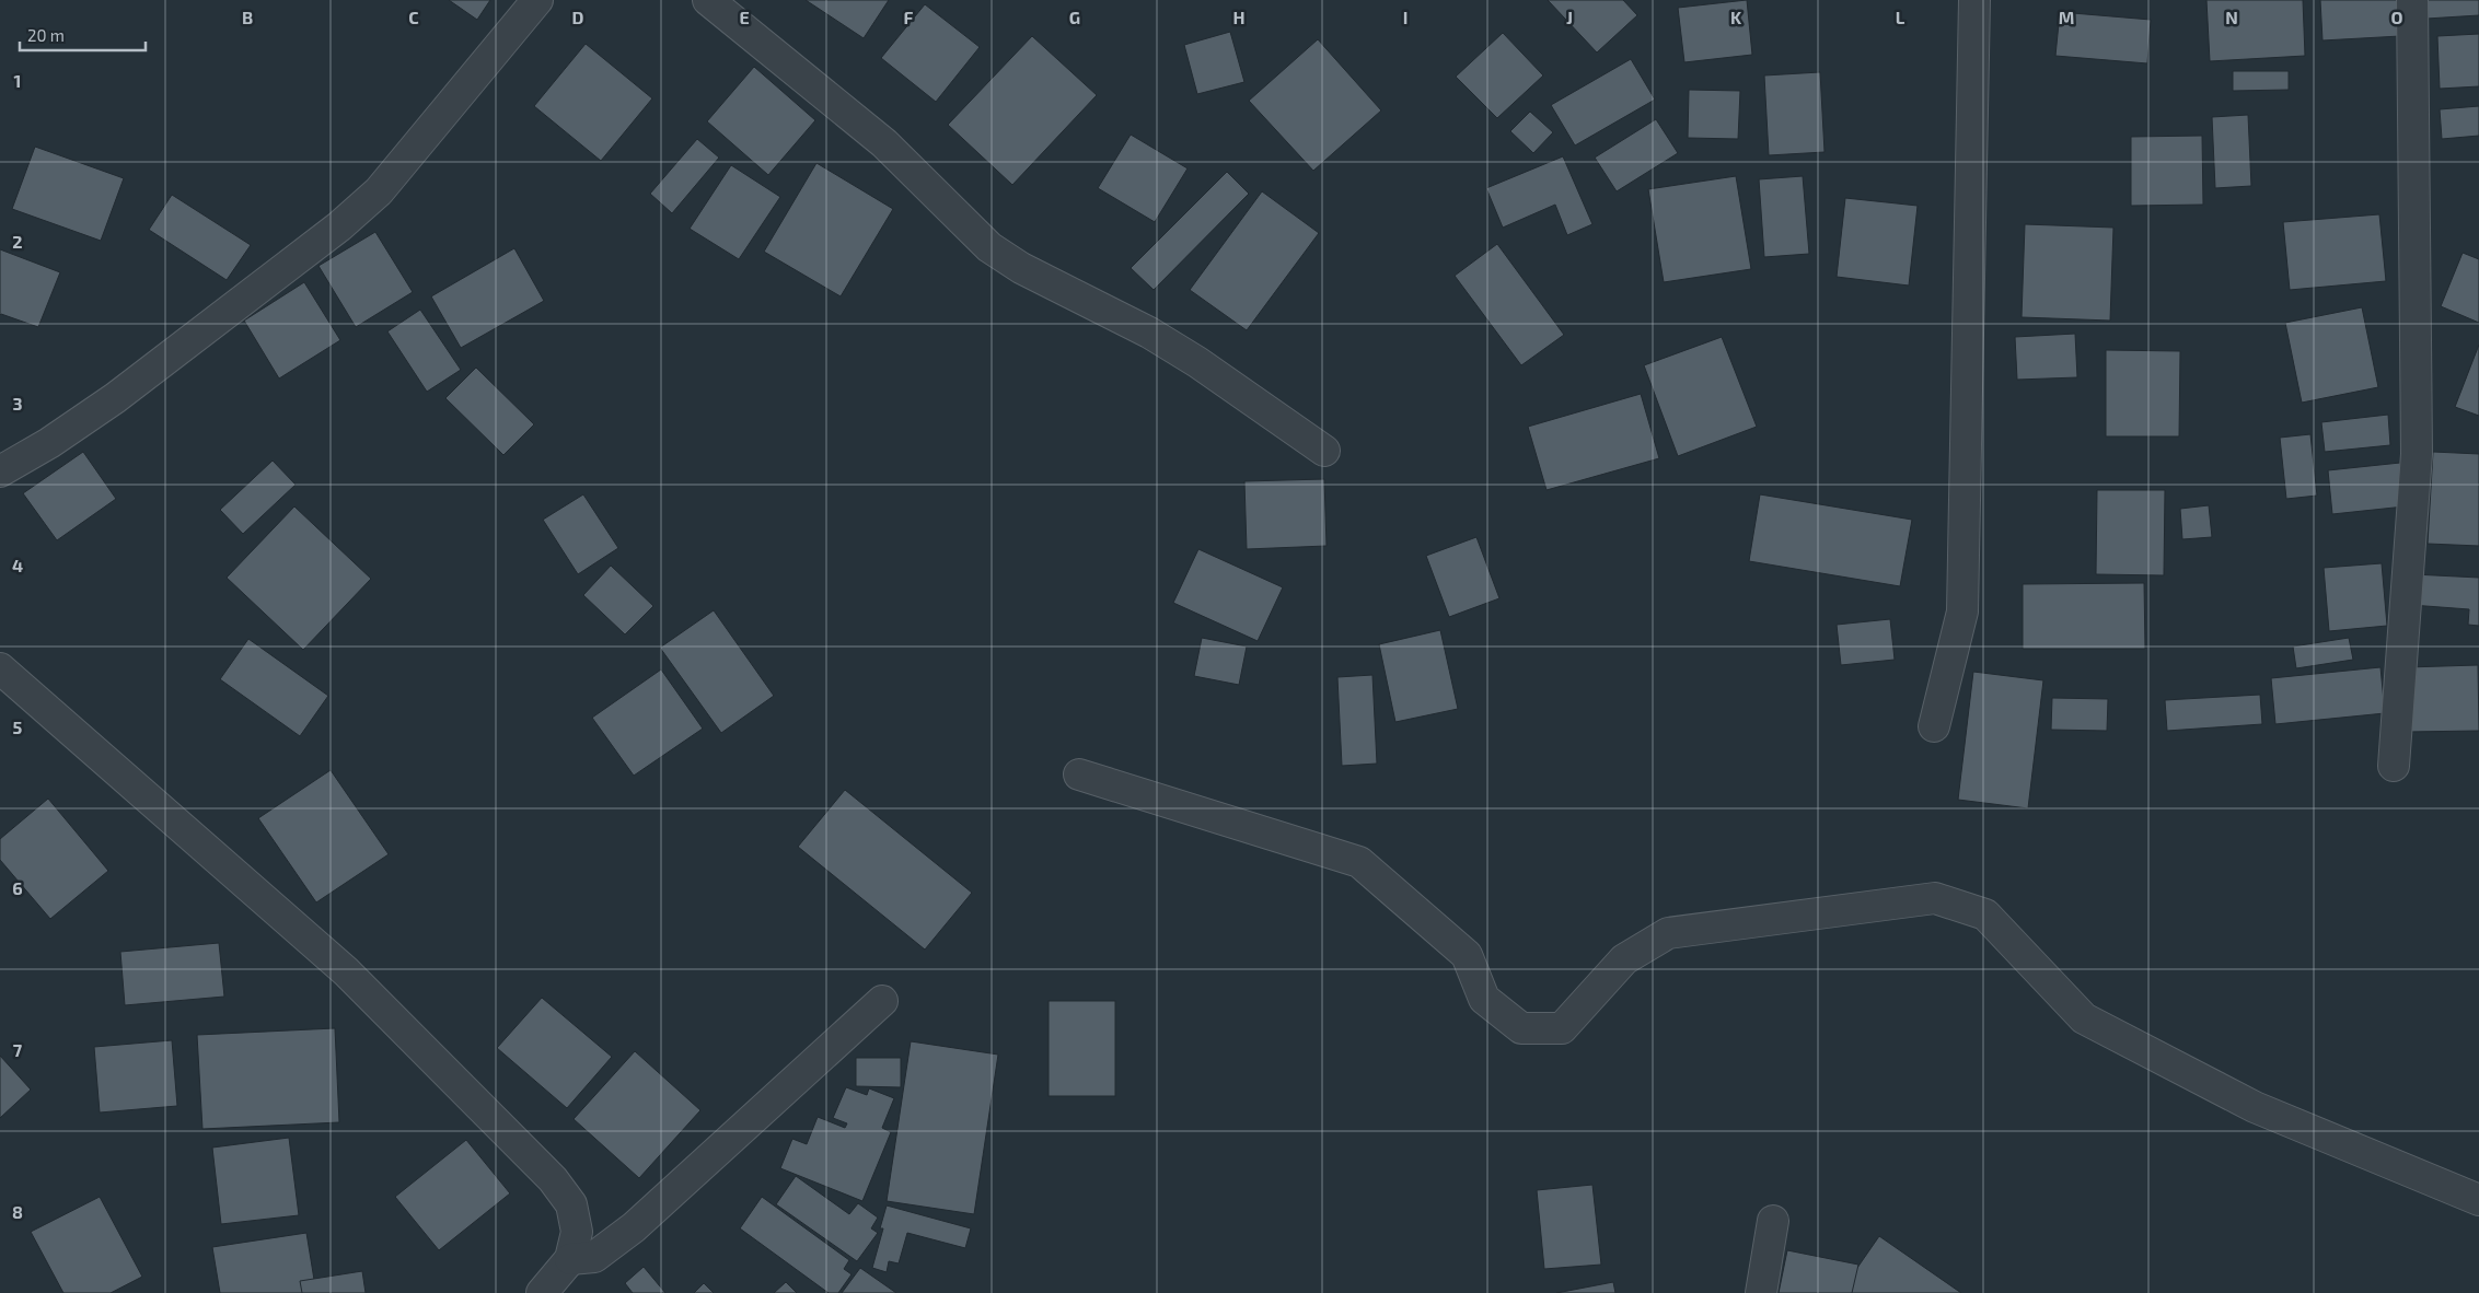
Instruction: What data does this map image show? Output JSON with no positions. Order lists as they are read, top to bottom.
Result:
{
  "scale_bar": "20 m",
  "grid": {
    "columns": [
      "B",
      "C",
      "D",
      "E",
      "F",
      "G",
      "H",
      "I",
      "J",
      "K",
      "L",
      "M",
      "N",
      "O"
    ],
    "rows": [
      "1",
      "2",
      "3",
      "4",
      "5",
      "6",
      "7",
      "8"
    ]
  }
}
